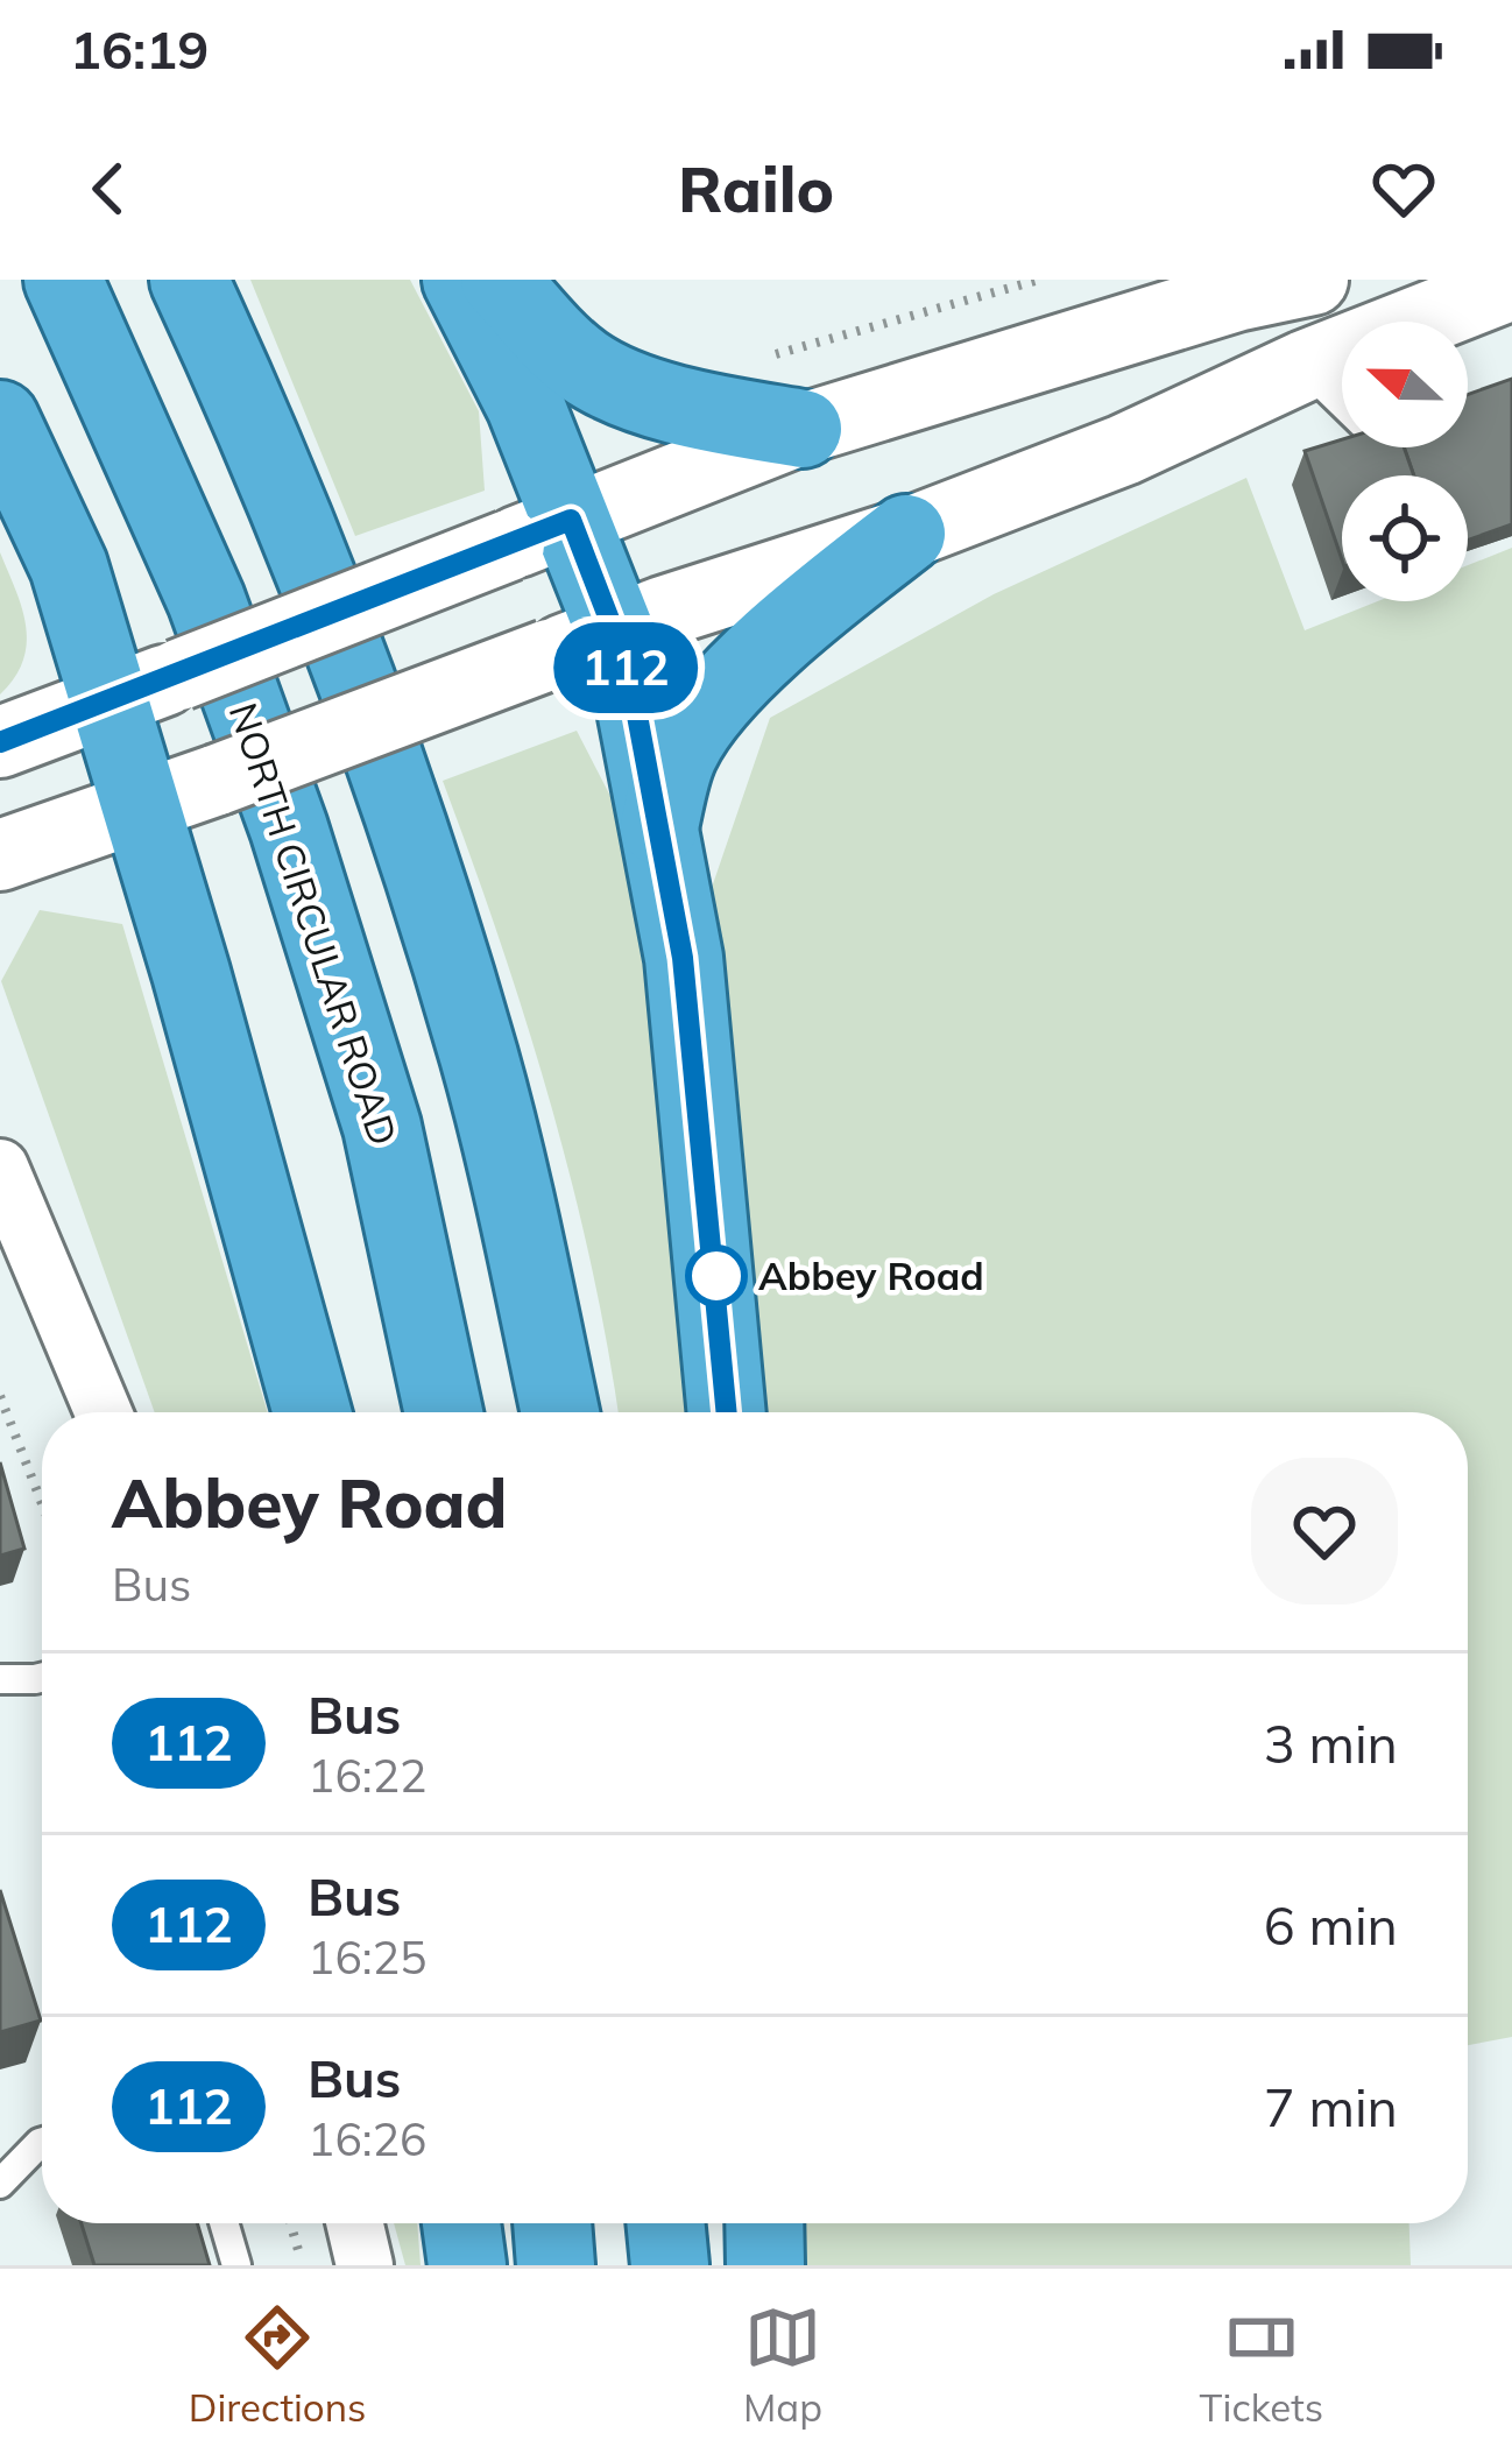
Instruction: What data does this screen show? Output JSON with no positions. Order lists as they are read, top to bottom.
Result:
{
  "streets": {
    "highway": ["NORTH CIRCULAR ROAD"]
  },
  "places": ["Abbey Road"],
  "lines": ["bus line 112"],
  "north": "left",
  "page": {
    "status": "16:19",
    "header": "Railo",
    "on_map": "112",
    "heading": ["Abbey Road", "Bus"],
    "list": [
      {
        "mark": "112",
        "name": "Bus",
        "note": "16:22",
        "value": "3 min"
      },
      {
        "mark": "112",
        "name": "Bus",
        "note": "16:25",
        "value": "6 min"
      },
      {
        "mark": "112",
        "name": "Bus",
        "note": "16:26",
        "value": "7 min"
      }
    ],
    "tabs": ["Directions", "Map", "Tickets"]
  }
}
